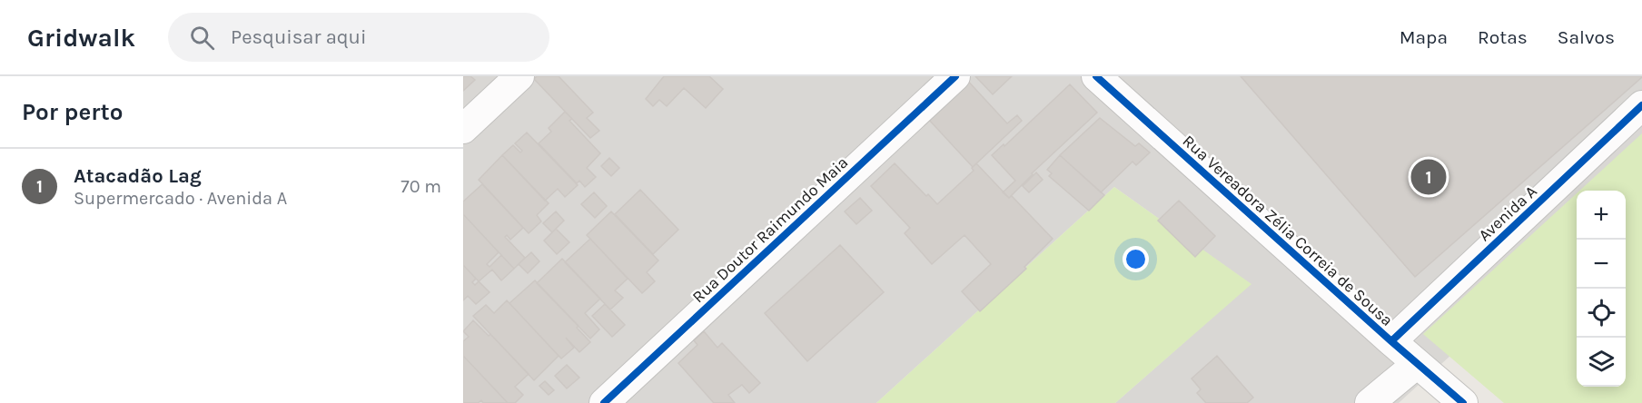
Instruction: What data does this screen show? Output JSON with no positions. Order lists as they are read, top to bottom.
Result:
{
  "streets": {
    "street": ["Avenida A", "Rua Doutor Raimundo Maia", "Rua Vereadora Zélia Correia de Sousa"]
  },
  "crossings": [
    ["Avenida A", "Rua Vereadora Zélia Correia de Sousa"]
  ],
  "page": {
    "header": "Gridwalk",
    "search": "Pesquisar aqui",
    "nav": ["Mapa", "Rotas", "Salvos"],
    "heading": "Por perto",
    "list": [
      {
        "mark": "1",
        "name": "Atacadão Lag",
        "note": "Supermercado · Avenida A",
        "value": "70 m"
      }
    ],
    "pins": "1",
    "map_buttons": ["+", "−"]
  }
}
